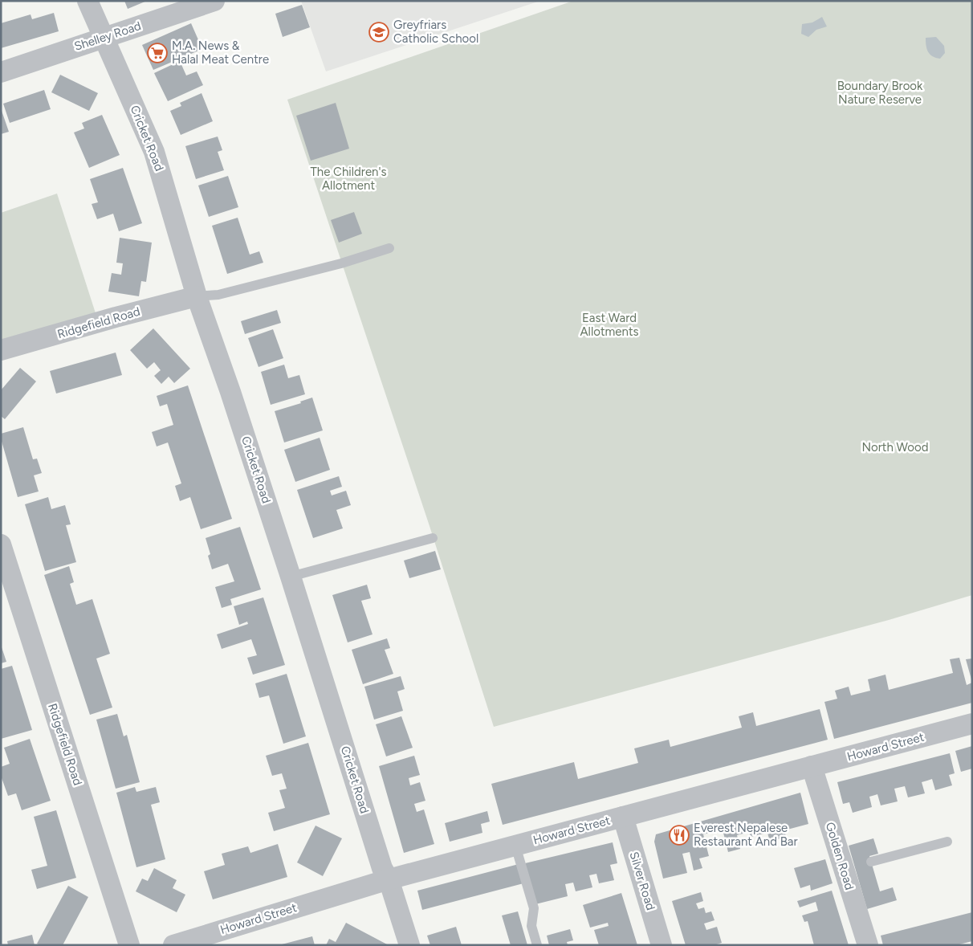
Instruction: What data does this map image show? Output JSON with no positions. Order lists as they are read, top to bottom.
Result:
{
  "streets": {
    "street": [
      "Shelley Road",
      "Cricket Road",
      "Ridgefield Road",
      "Howard Street",
      "Golden Road",
      "Silver Road"
    ]
  },
  "crossings": [
    ["Shelley Road", "Cricket Road"],
    ["Cricket Road", "Ridgefield Road"],
    ["Cricket Road", "Howard Street"],
    ["Howard Street", "Golden Road"],
    ["Howard Street", "Silver Road"]
  ],
  "parks": [
    "Boundary Brook Nature Reserve",
    "The Children's Allotment",
    "East Ward Allotments",
    "North Wood"
  ],
  "places": {
    "school or university": ["Greyfriars Catholic School"],
    "supermarket": ["M.A. News & Halal Meat Centre"],
    "restaurant": ["Everest Nepalese Restaurant And Bar"]
  }
}
